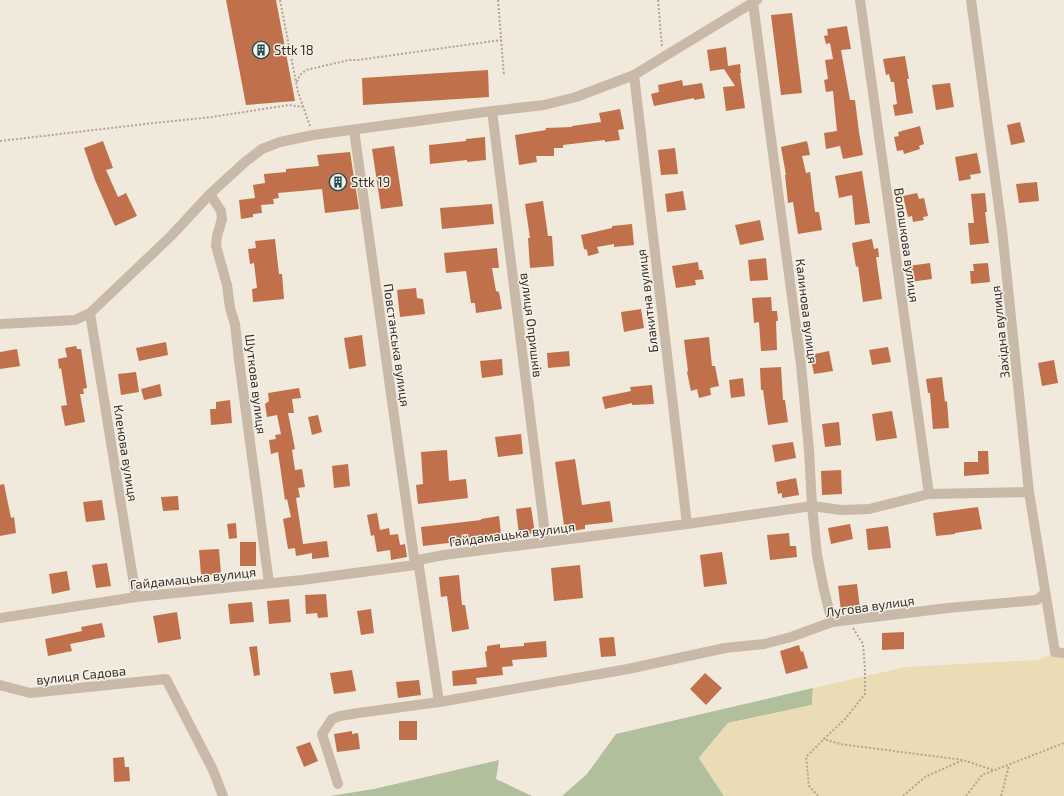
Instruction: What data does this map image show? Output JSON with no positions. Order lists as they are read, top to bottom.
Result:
{
  "streets": {
    "street": [
      "Волошкова вулиця",
      "Блакитна вулиця",
      "Калинова вулиця",
      "вулиця Опришків",
      "Західна вулиця",
      "Повстанська вулиця",
      "Шуткова вулиця",
      "Кленова вулиця",
      "Гайдамацька вулиця",
      "Лугова вулиця",
      "вулиця Садова"
    ]
  },
  "crossings": [
    ["Волошкова вулиця", "Гайдамацька вулиця"],
    ["Блакитна вулиця", "Гайдамацька вулиця"],
    ["Калинова вулиця", "Гайдамацька вулиця"],
    ["Калинова вулиця", "Лугова вулиця"],
    ["вулиця Опришків", "Гайдамацька вулиця"],
    ["Західна вулиця", "Гайдамацька вулиця"],
    ["Західна вулиця", "Лугова вулиця"],
    ["Повстанська вулиця", "Гайдамацька вулиця"],
    ["Повстанська вулиця", "Лугова вулиця"],
    ["Шуткова вулиця", "Гайдамацька вулиця"],
    ["Кленова вулиця", "Гайдамацька вулиця"]
  ],
  "places": {
    "building": ["Sttk 18", "Sttk 19"]
  }
}
